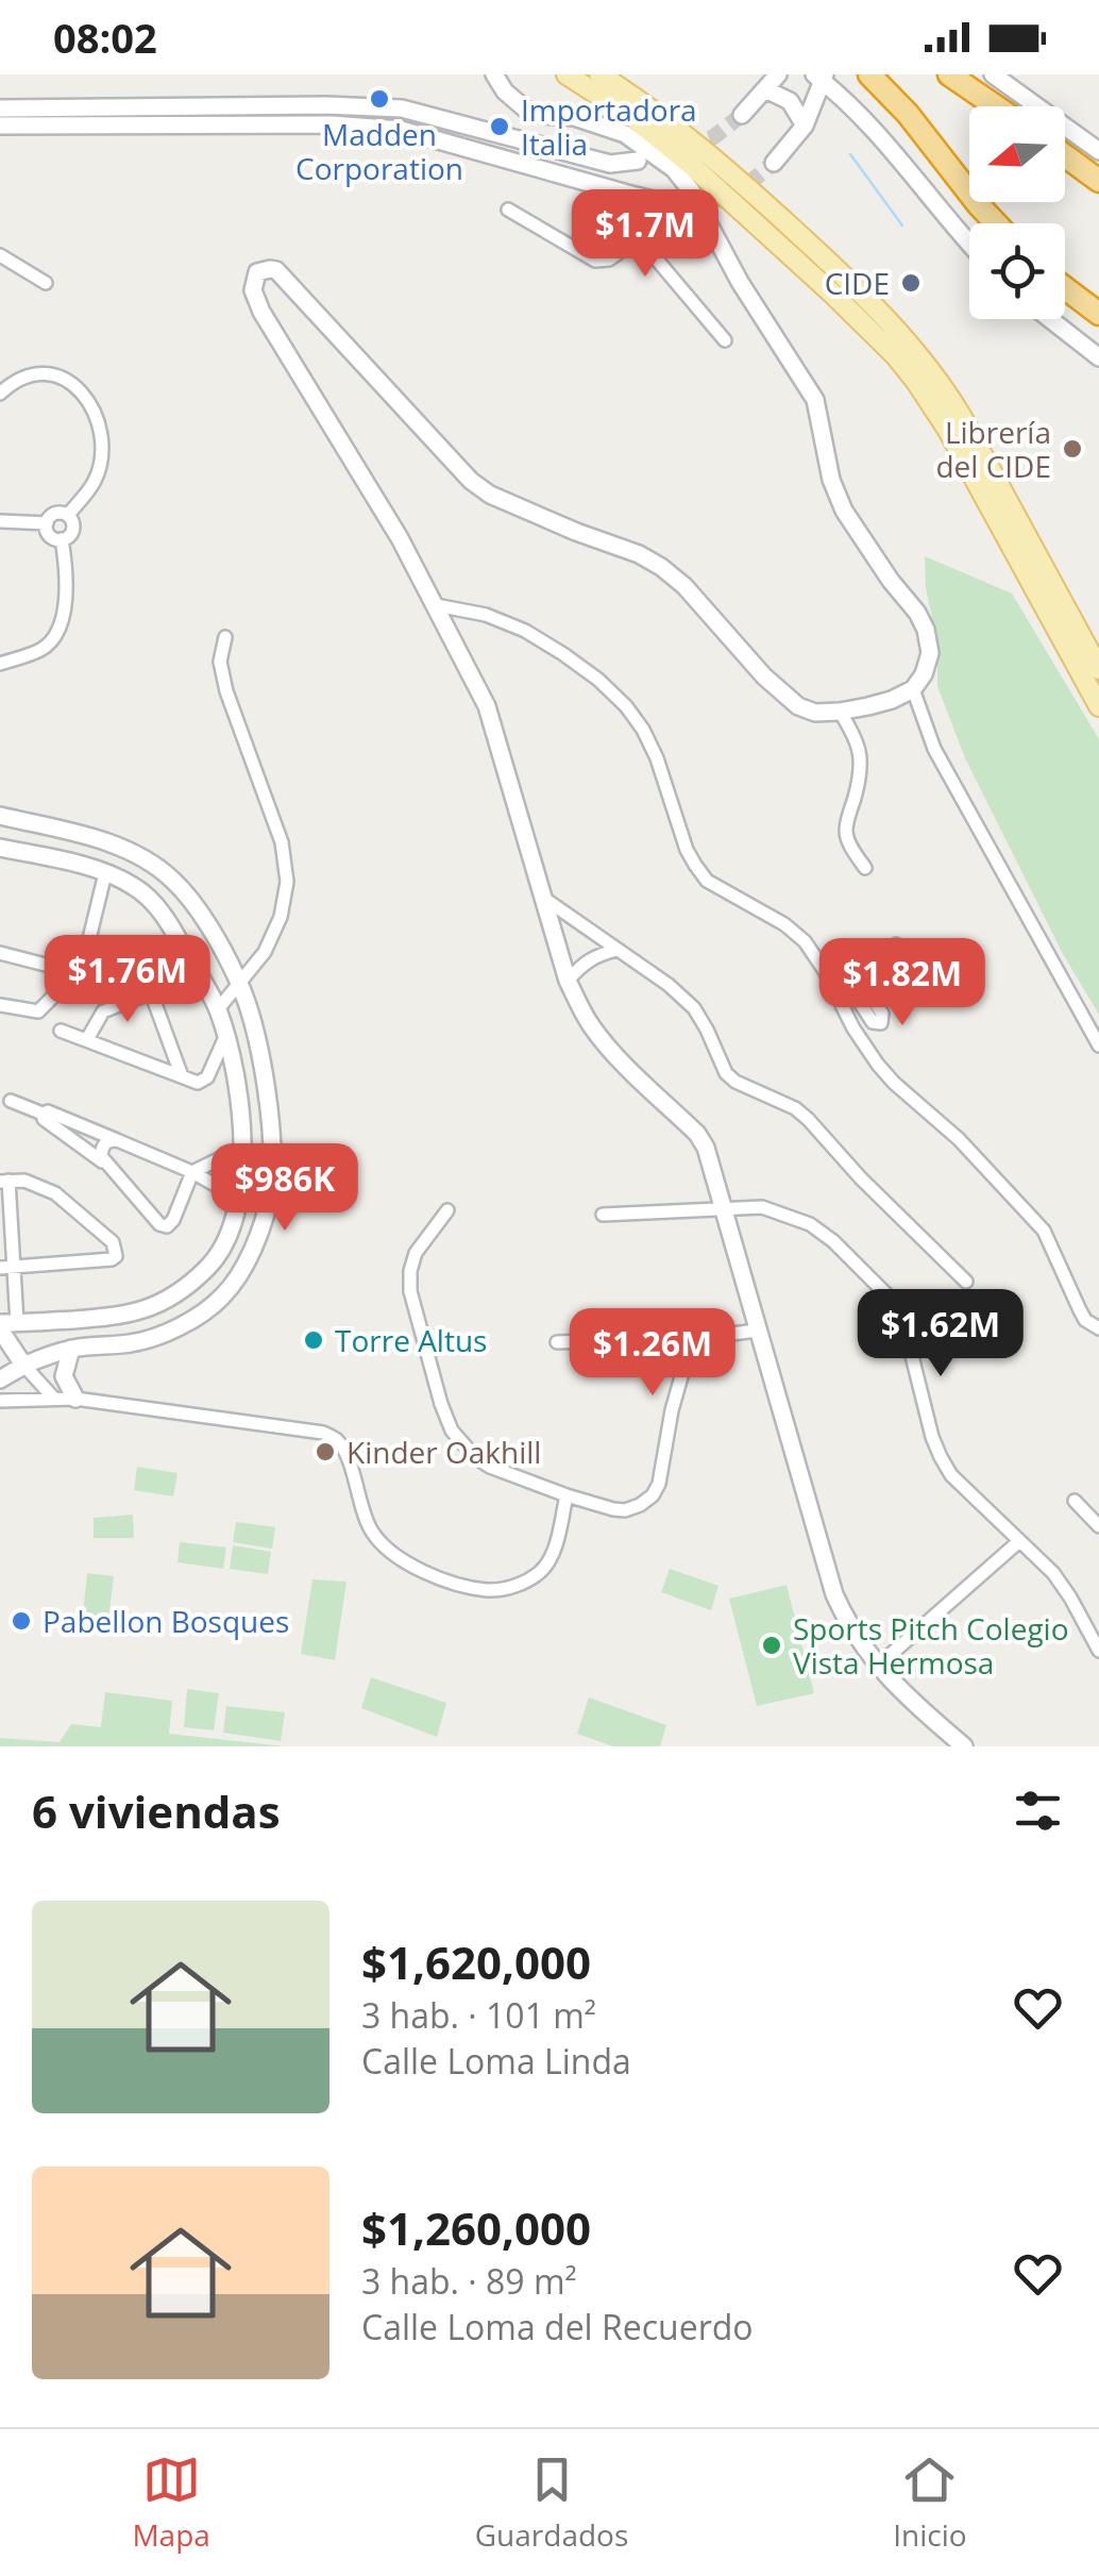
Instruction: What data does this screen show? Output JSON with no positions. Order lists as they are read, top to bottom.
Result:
{
  "places": [
    "Madden Corporation",
    "Importadora Italia",
    "CIDE",
    "Librería del CIDE",
    "Torre Altus",
    "Kinder Oakhill",
    "Pabellon Bosques",
    "Sports Pitch Colegio Vista Hermosa"
  ],
  "north": "left",
  "page": {
    "status": "08:02",
    "price": [
      "$1.7M",
      "$1.76M",
      "$1.82M",
      "$986K",
      "$1.62M",
      "$1.26M"
    ],
    "heading": "6 viviendas",
    "list": [
      {
        "name": "$1,620,000",
        "note": "3 hab. · 101 m² · Calle Loma Linda"
      },
      {
        "name": "$1,260,000",
        "note": "3 hab. · 89 m² · Calle Loma del Recuerdo"
      }
    ],
    "tabs": ["Mapa", "Guardados", "Inicio"]
  }
}
